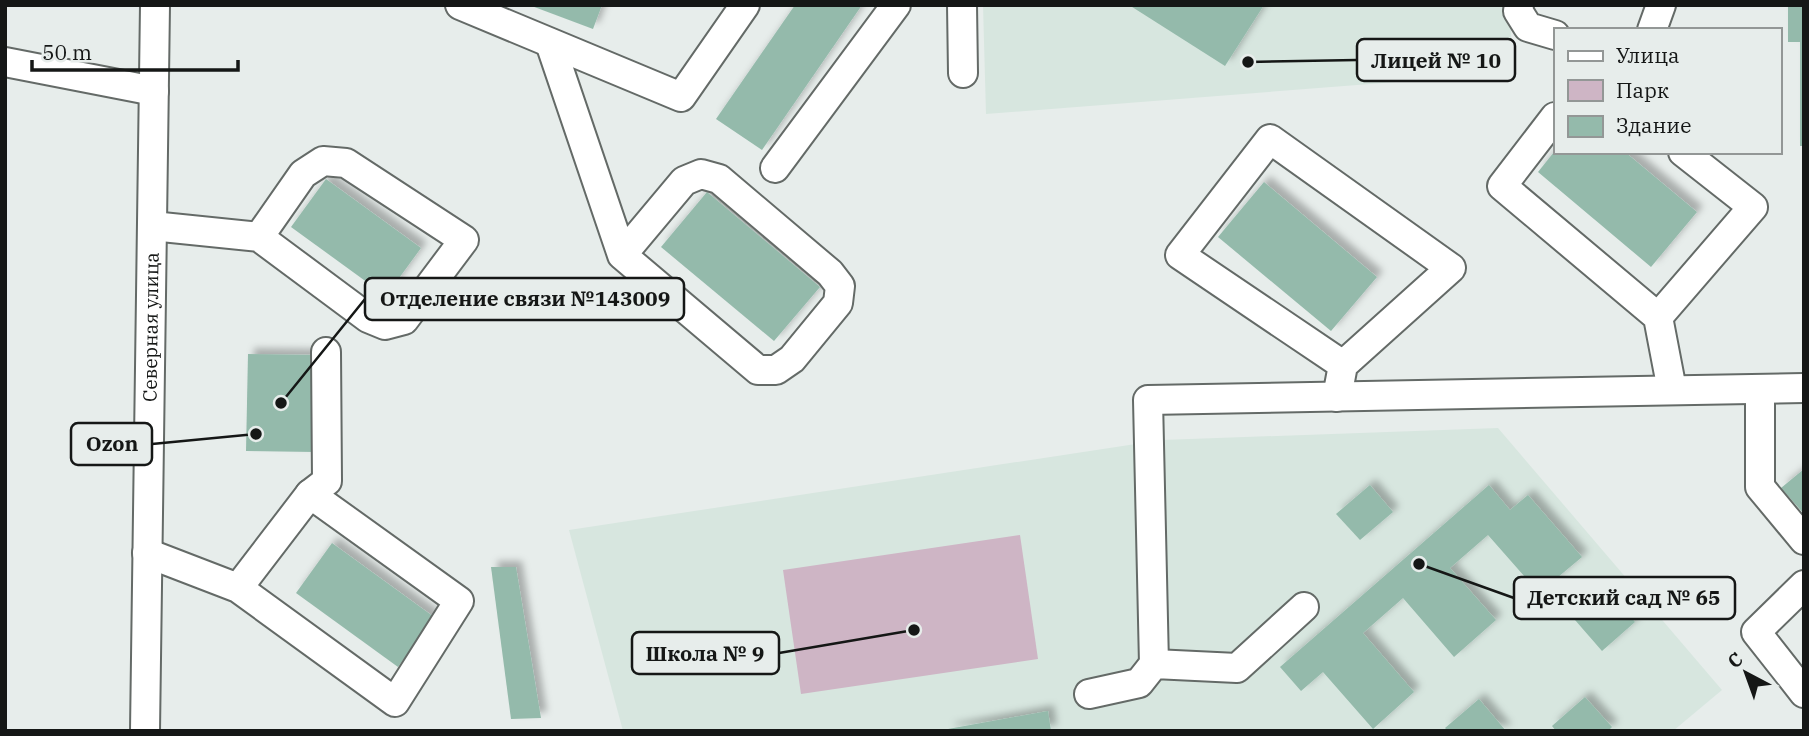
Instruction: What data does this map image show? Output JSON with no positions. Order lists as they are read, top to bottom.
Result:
{
  "streets": {
    "street": ["Северная улица"]
  },
  "places": [
    "Лицей № 10",
    "Отделение связи №143009",
    "Ozon",
    "Детский сад № 65",
    "Школа № 9"
  ],
  "legend": ["Улица", "Парк", "Здание"],
  "scale_bar": "50 m",
  "north": "top left"
}
